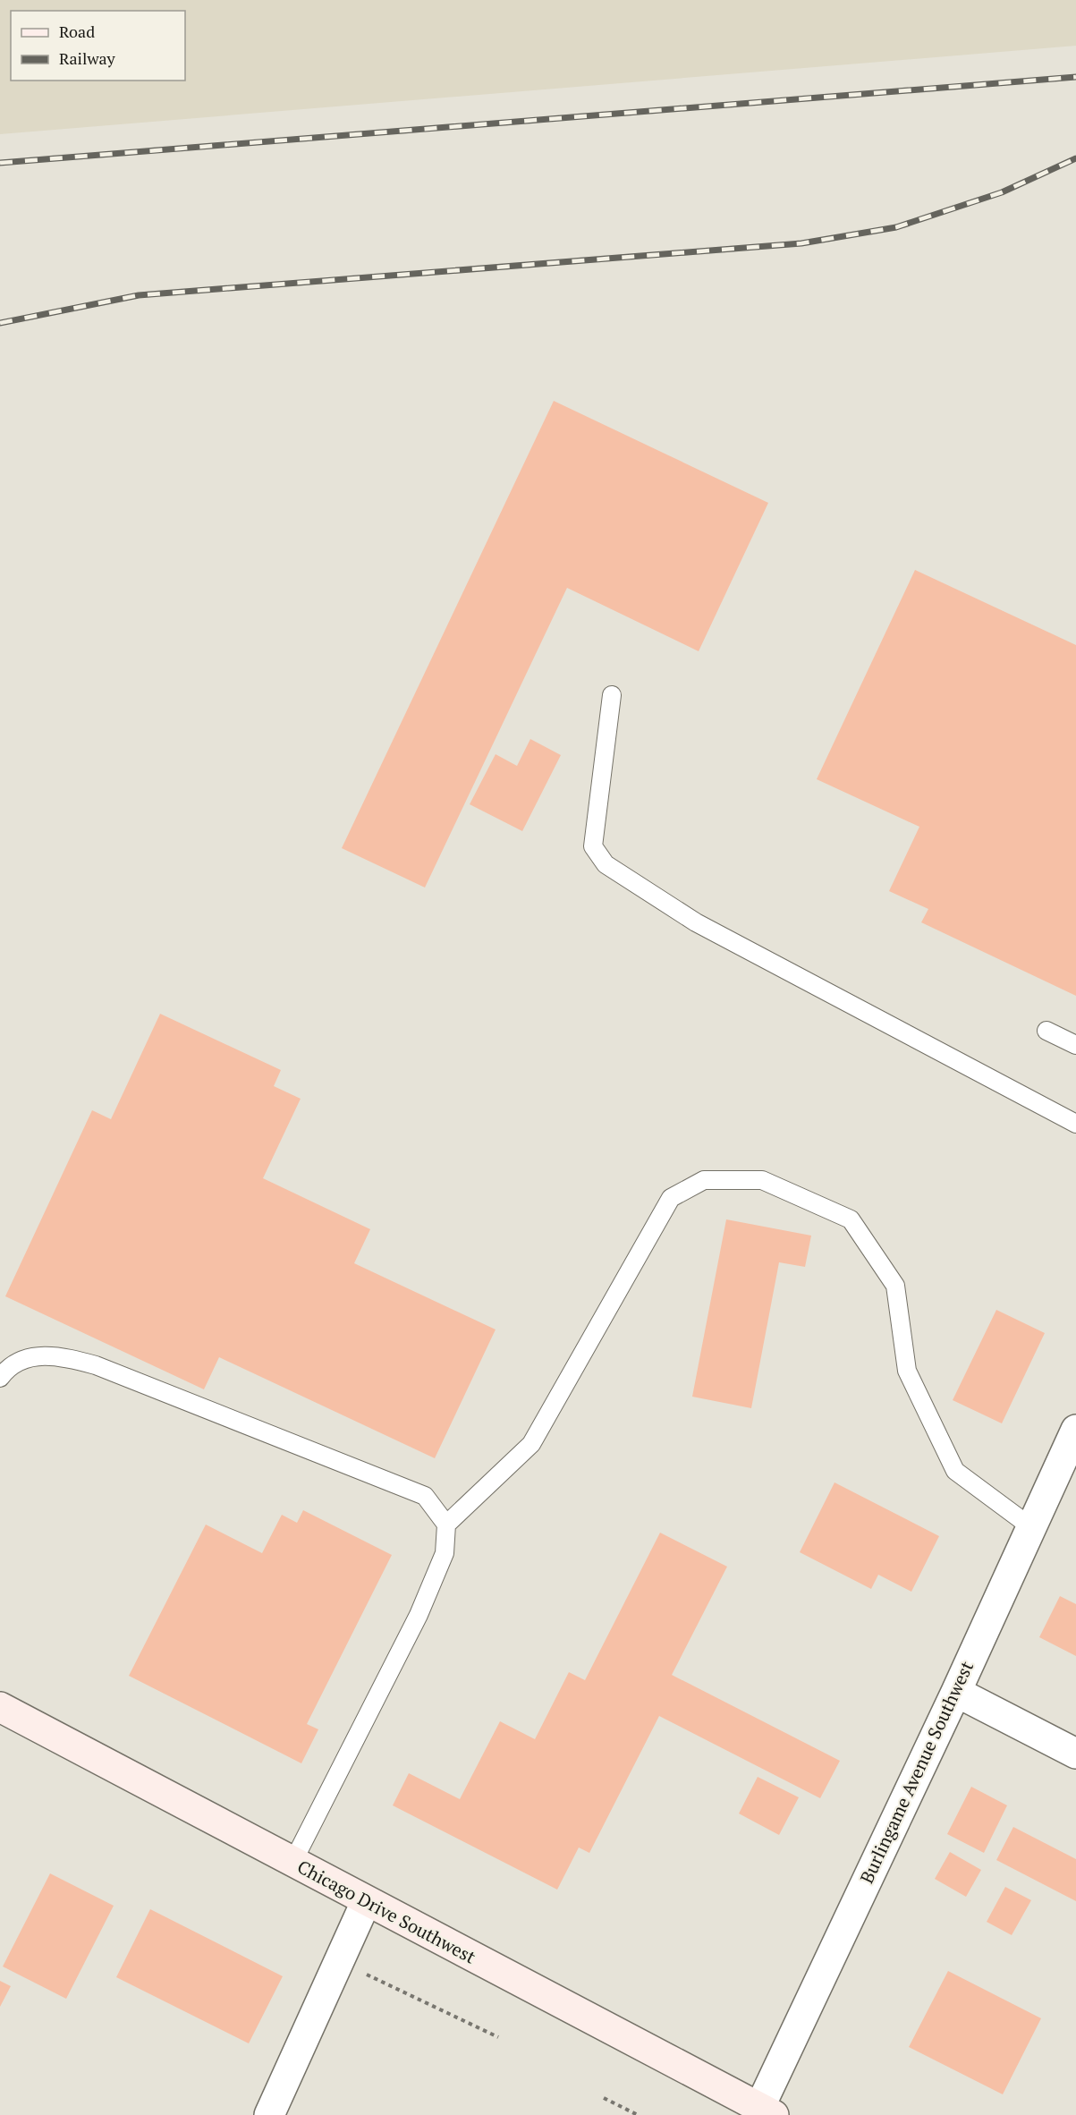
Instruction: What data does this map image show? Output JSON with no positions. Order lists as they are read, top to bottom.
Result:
{
  "streets": {
    "main road": ["Chicago Drive Southwest"],
    "street": ["Burlingame Avenue Southwest"]
  },
  "crossings": [
    ["Burlingame Avenue Southwest", "Chicago Drive Southwest"]
  ],
  "legend": ["Road", "Railway"]
}
